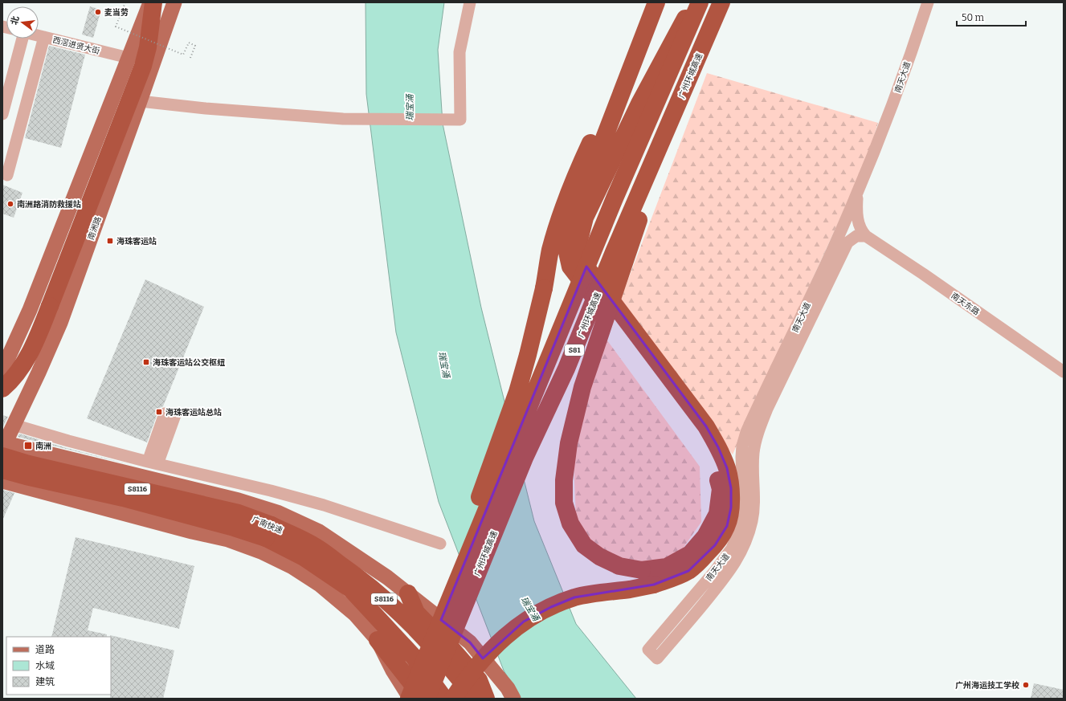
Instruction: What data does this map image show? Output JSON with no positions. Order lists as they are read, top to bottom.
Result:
{
  "streets": {
    "highway": [
      "广州环城高速",
      "S81",
      "S8116",
      "广南快速"
    ],
    "main road": ["南洲路"],
    "street": ["西滘进贤大街", "南天大道", "南天东路"]
  },
  "crossings": [
    ["南天大道", "南天东路"],
    ["南洲路", "广南快速"]
  ],
  "water": ["瑞宝涌"],
  "places": {
    "other": ["麦当劳", "南洲路消防救援站", "广州海运技工学校"],
    "transit": [
      "海珠客运站",
      "海珠客运站公交枢纽",
      "海珠客运站总站",
      "南洲"
    ]
  },
  "legend": ["道路", "水域", "建筑"],
  "scale_bar": "50 m",
  "north": "left"
}
